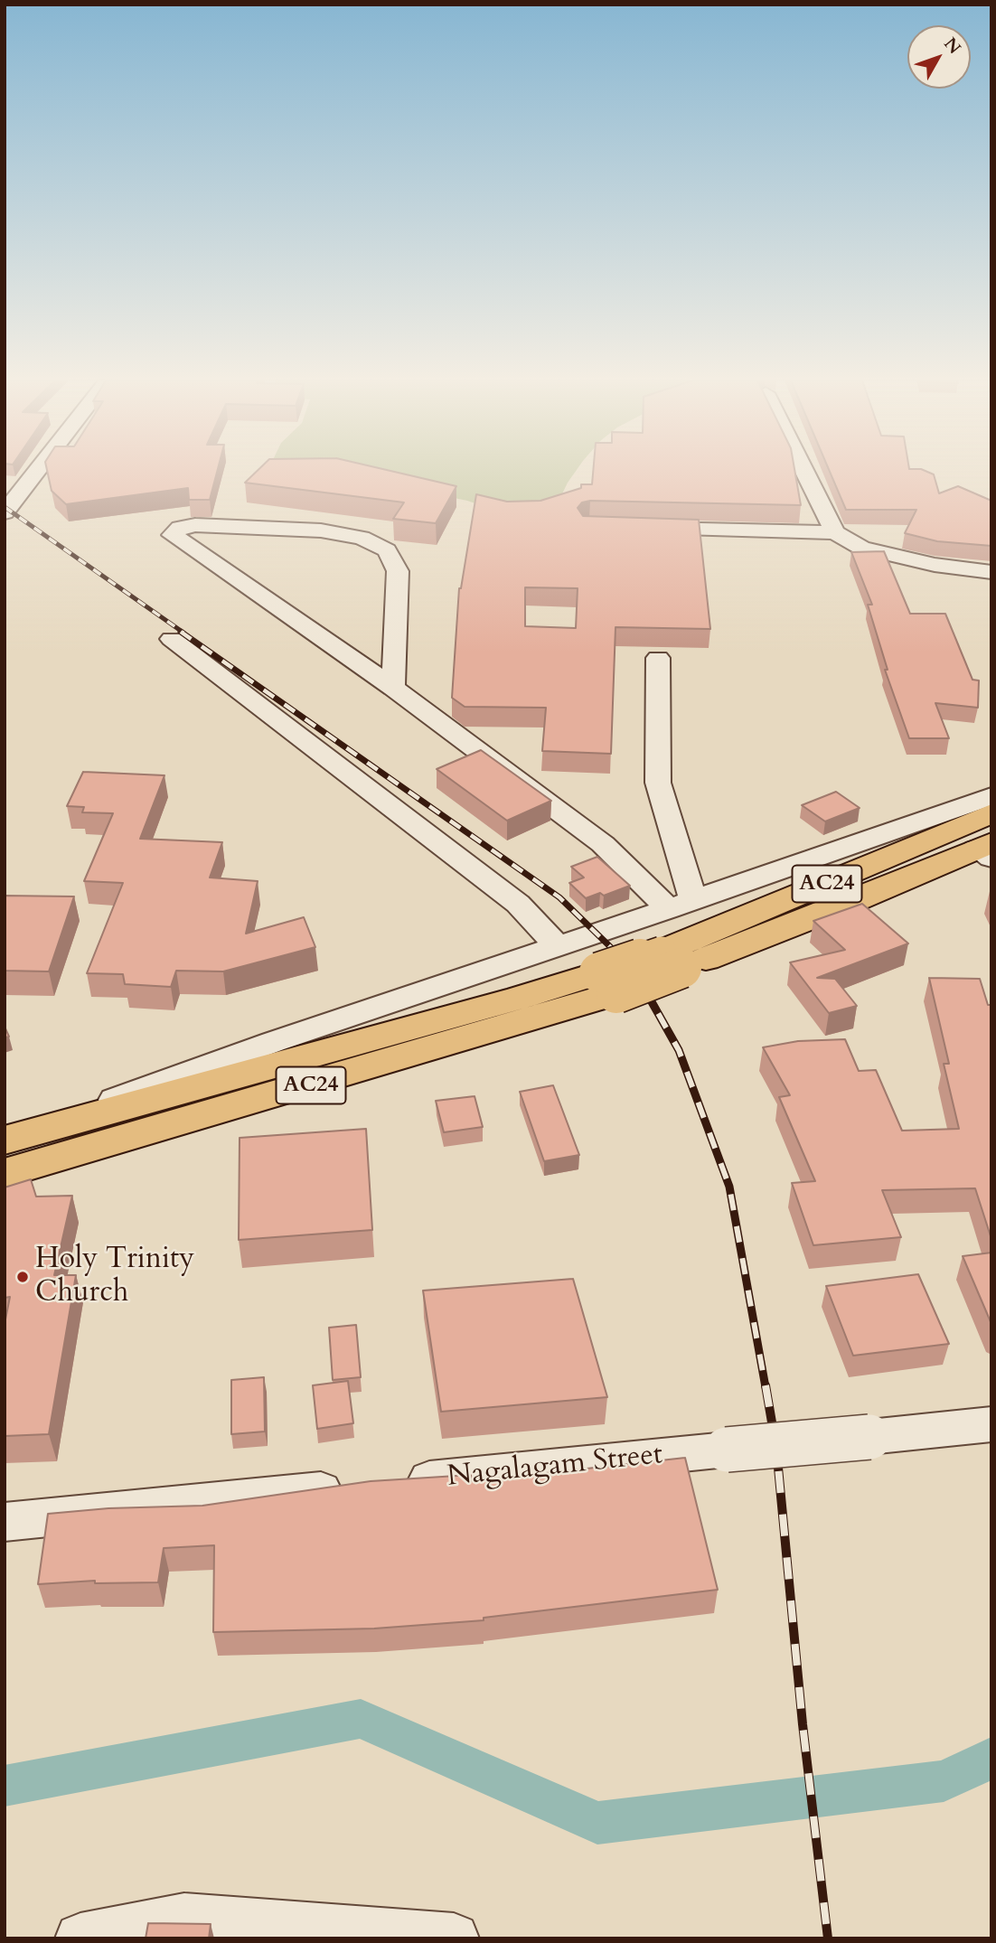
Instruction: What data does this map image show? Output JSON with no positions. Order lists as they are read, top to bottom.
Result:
{
  "streets": {
    "main road": ["AC24"],
    "street": ["Nagalagam Street"]
  },
  "places": ["Holy Trinity Church"],
  "north": "top right"
}
